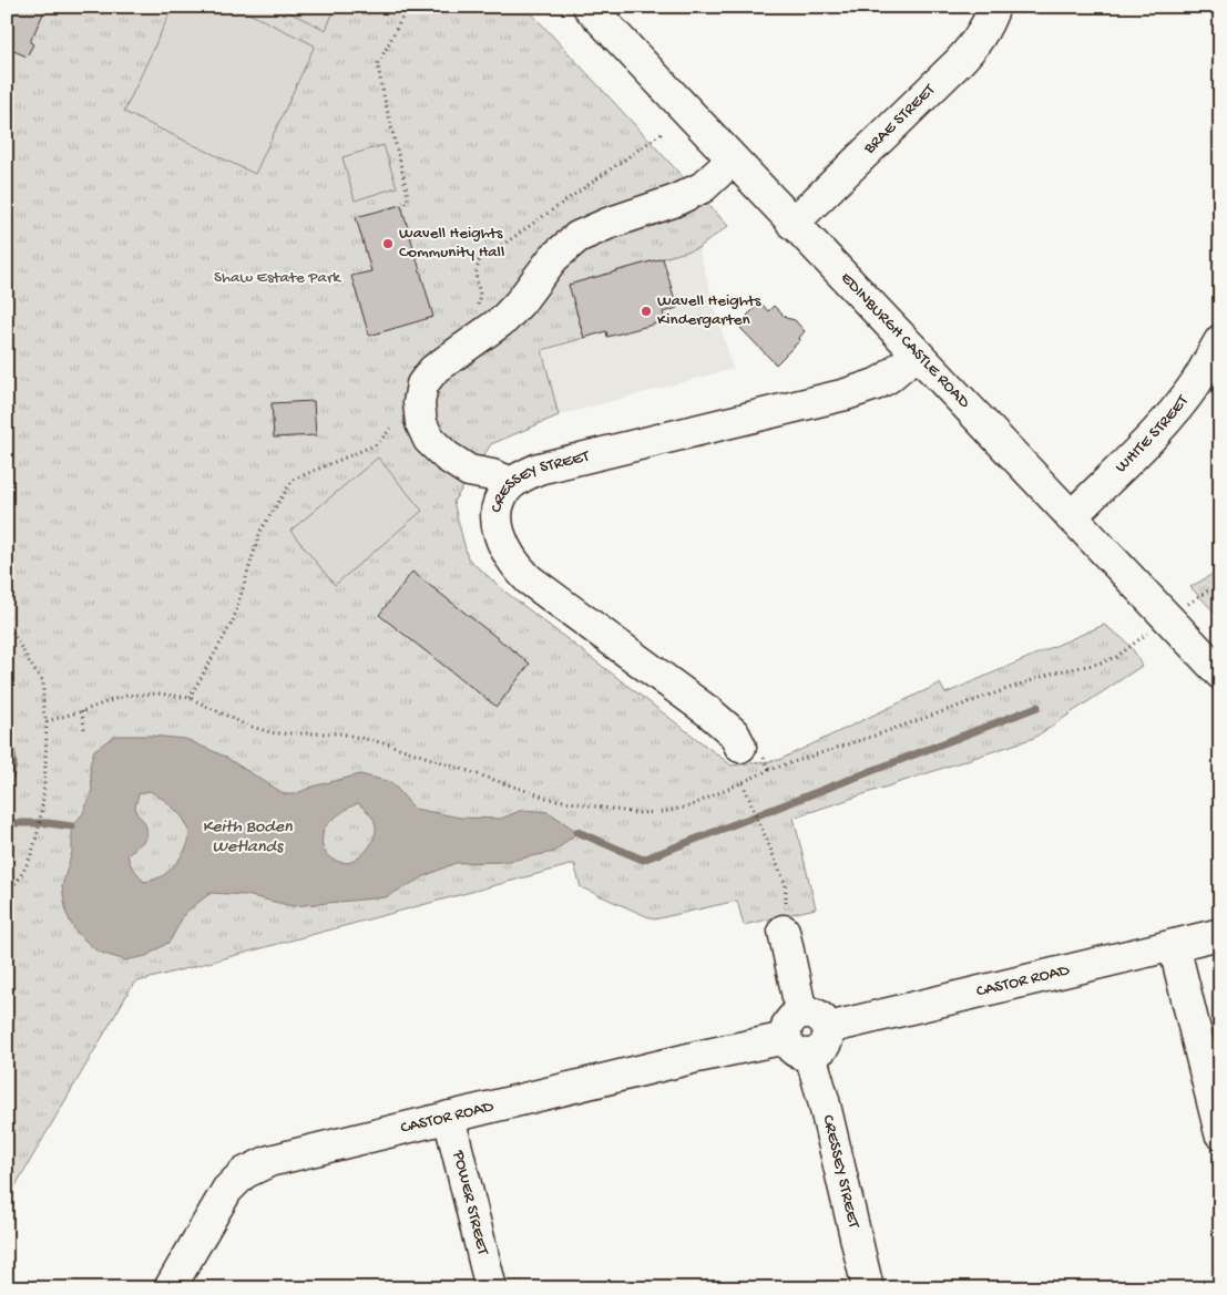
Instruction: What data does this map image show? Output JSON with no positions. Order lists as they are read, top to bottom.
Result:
{
  "streets": {
    "street": [
      "BRAE STREET",
      "EDINBURGH CASTLE ROAD",
      "WHITE STREET",
      "CRESSEY STREET",
      "CASTOR ROAD",
      "POWER STREET"
    ]
  },
  "crossings": [
    ["BRAE STREET", "EDINBURGH CASTLE ROAD"],
    ["EDINBURGH CASTLE ROAD", "WHITE STREET"],
    ["EDINBURGH CASTLE ROAD", "CRESSEY STREET"],
    ["CRESSEY STREET", "CASTOR ROAD"],
    ["CASTOR ROAD", "POWER STREET"]
  ],
  "water": ["Keith Boden Wetlands"],
  "parks": ["Shaw Estate Park"],
  "places": ["Wavell Heights Community Hall", "Wavell Heights Kindergarten"]
}
